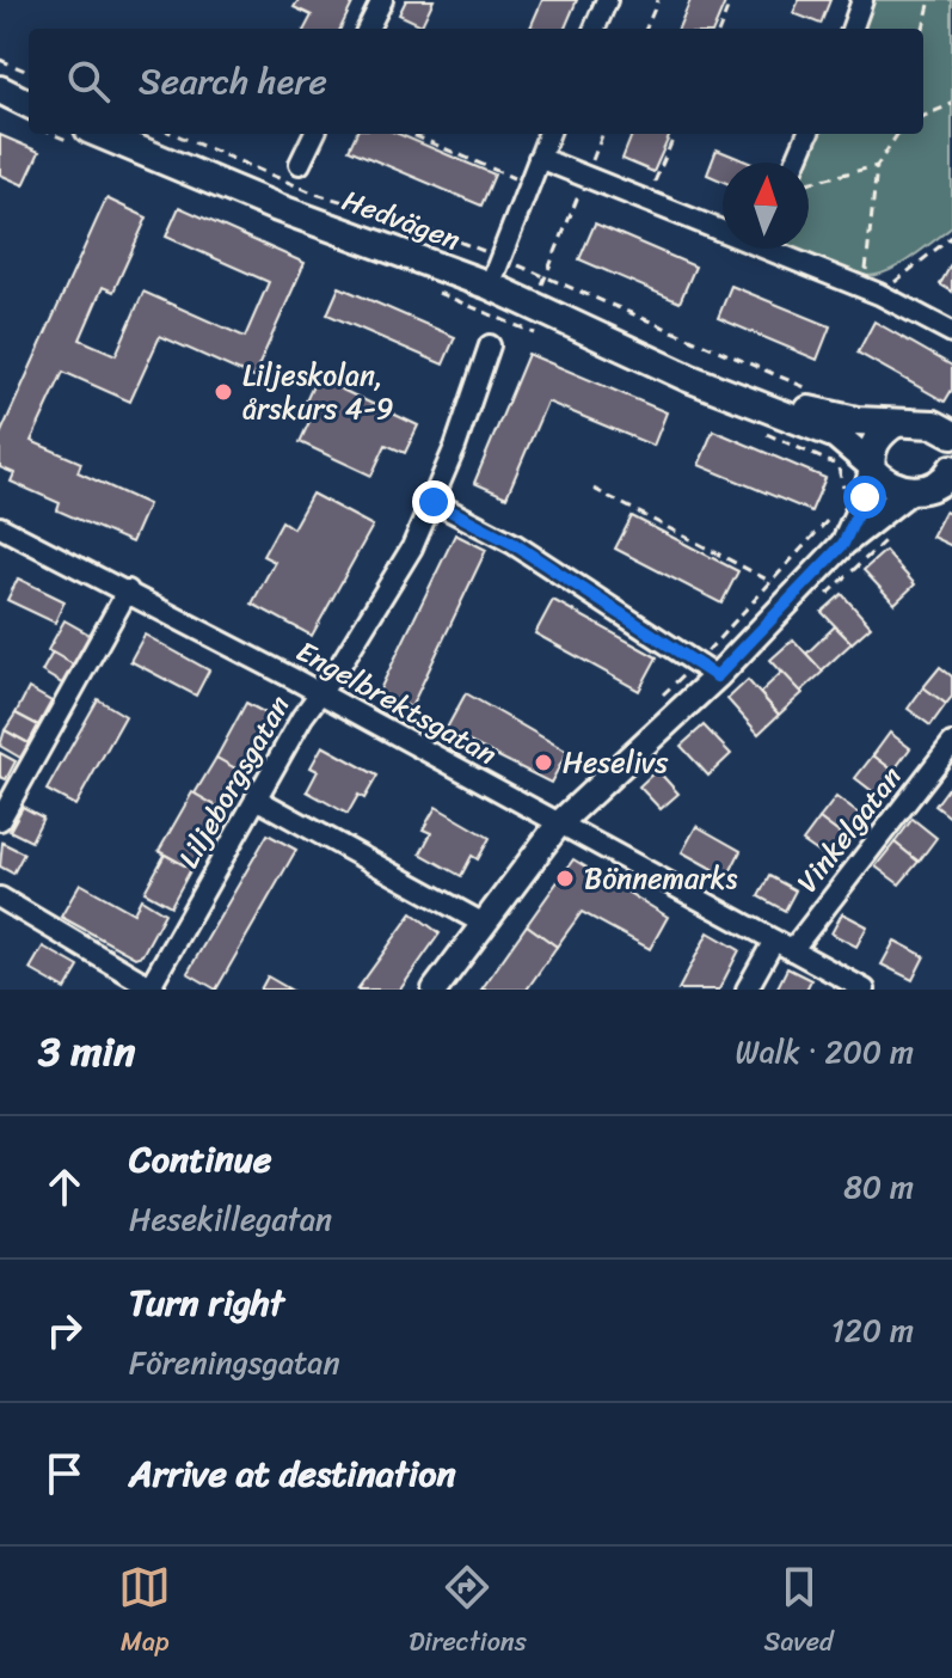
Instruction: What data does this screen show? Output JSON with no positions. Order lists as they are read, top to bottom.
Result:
{
  "streets": {
    "main road": ["Hedvägen"],
    "street": ["Engelbrektsgatan", "Liljeborgsgatan", "Vinkelgatan"]
  },
  "crossings": [
    ["Engelbrektsgatan", "Liljeborgsgatan"],
    ["Engelbrektsgatan", "Vinkelgatan"]
  ],
  "places": ["Liljeskolan, årskurs 4-9", "Heselivs", "Bönnemarks"],
  "north": "top",
  "page": {
    "search": "Search here",
    "heading": ["3 min", "Walk · 200 m"],
    "list": [
      ["Continue", "Hesekillegatan", "80 m"],
      ["Turn right", "Föreningsgatan", "120 m"],
      "Arrive at destination"
    ],
    "nav": ["Map", "Directions", "Saved"]
  }
}
